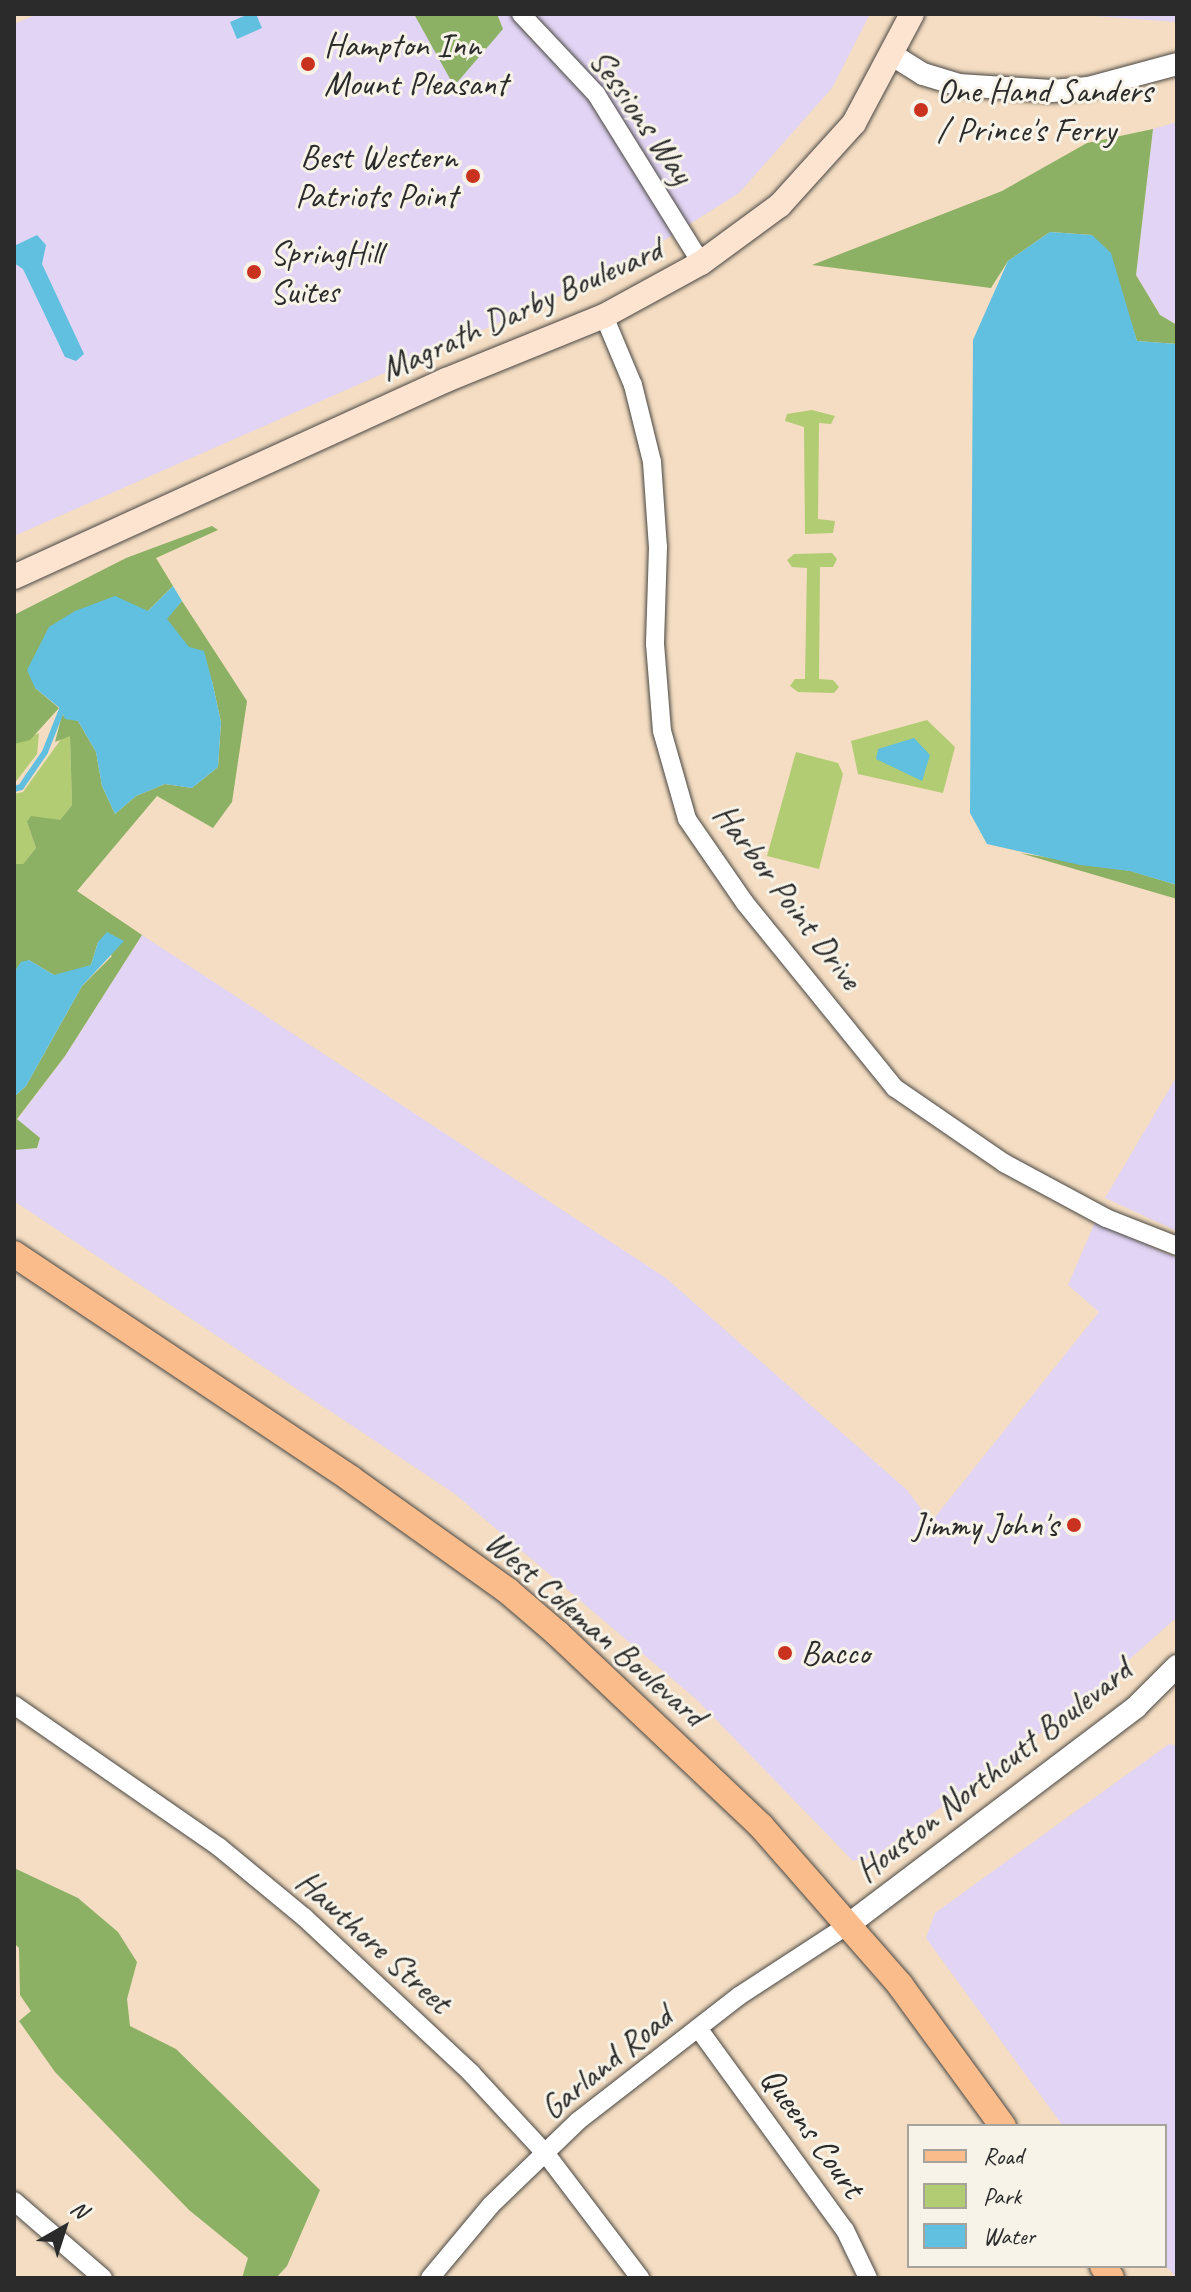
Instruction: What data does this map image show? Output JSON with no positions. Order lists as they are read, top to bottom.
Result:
{
  "streets": {
    "main road": ["Magrath Darby Boulevard", "West Coleman Boulevard"],
    "street": [
      "Sessions Way",
      "Harbor Point Drive",
      "Houston Northcutt Boulevard",
      "Hawthore Street",
      "Garland Road",
      "Queens Court"
    ]
  },
  "crossings": [
    ["Sessions Way", "Magrath Darby Boulevard"],
    ["Magrath Darby Boulevard", "Harbor Point Drive"],
    ["West Coleman Boulevard", "Houston Northcutt Boulevard"],
    ["West Coleman Boulevard", "Garland Road"],
    ["Houston Northcutt Boulevard", "Garland Road"],
    ["Hawthore Street", "Garland Road"],
    ["Garland Road", "Queens Court"]
  ],
  "places": [
    "Hampton Inn Mount Pleasant",
    "One Hand Sanders / Prince's Ferry",
    "Best Western Patriots Point",
    "SpringHill Suites",
    "Jimmy John's",
    "Bacco"
  ],
  "legend": ["Road", "Park", "Water"],
  "north": "top right"
}
